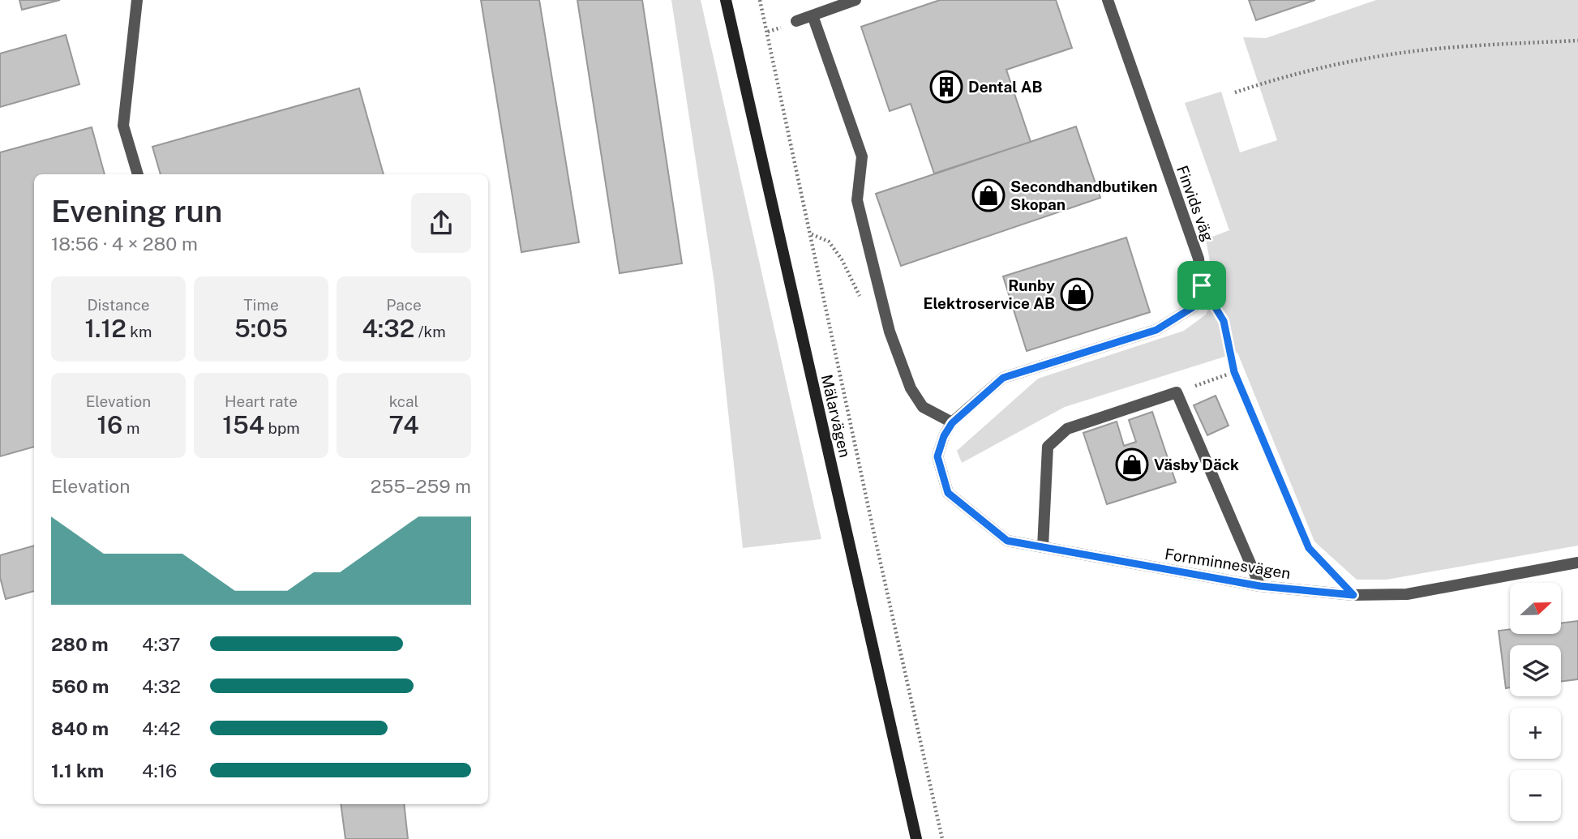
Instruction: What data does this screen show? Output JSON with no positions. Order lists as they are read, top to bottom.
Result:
{
  "streets": {
    "main road": ["Mälarvägen"],
    "street": ["Finvids väg", "Fornminnesvägen"]
  },
  "places": {
    "building": ["Dental AB"],
    "shop": ["Secondhandbutiken Skopan", "Runby Elektroservice AB", "Väsby Däck"]
  },
  "north": "right",
  "page": {
    "heading": ["Evening run", "18:56 · 4 × 280 m"],
    "stats": [
      ["Distance", "1.12 km"],
      ["Time", "5:05"],
      ["Pace", "4:32 /km"],
      ["Elevation", "16 m"],
      ["Heart rate", "154 bpm"],
      ["kcal", "74"]
    ],
    "chart": ["Elevation", "255–259 m"],
    "map_buttons": ["+", "−"],
    "list": [
      {
        "name": "280 m",
        "note": "4:37"
      },
      {
        "name": "560 m",
        "note": "4:32"
      },
      {
        "name": "840 m",
        "note": "4:42"
      },
      {
        "name": "1.1 km",
        "note": "4:16"
      }
    ]
  }
}
